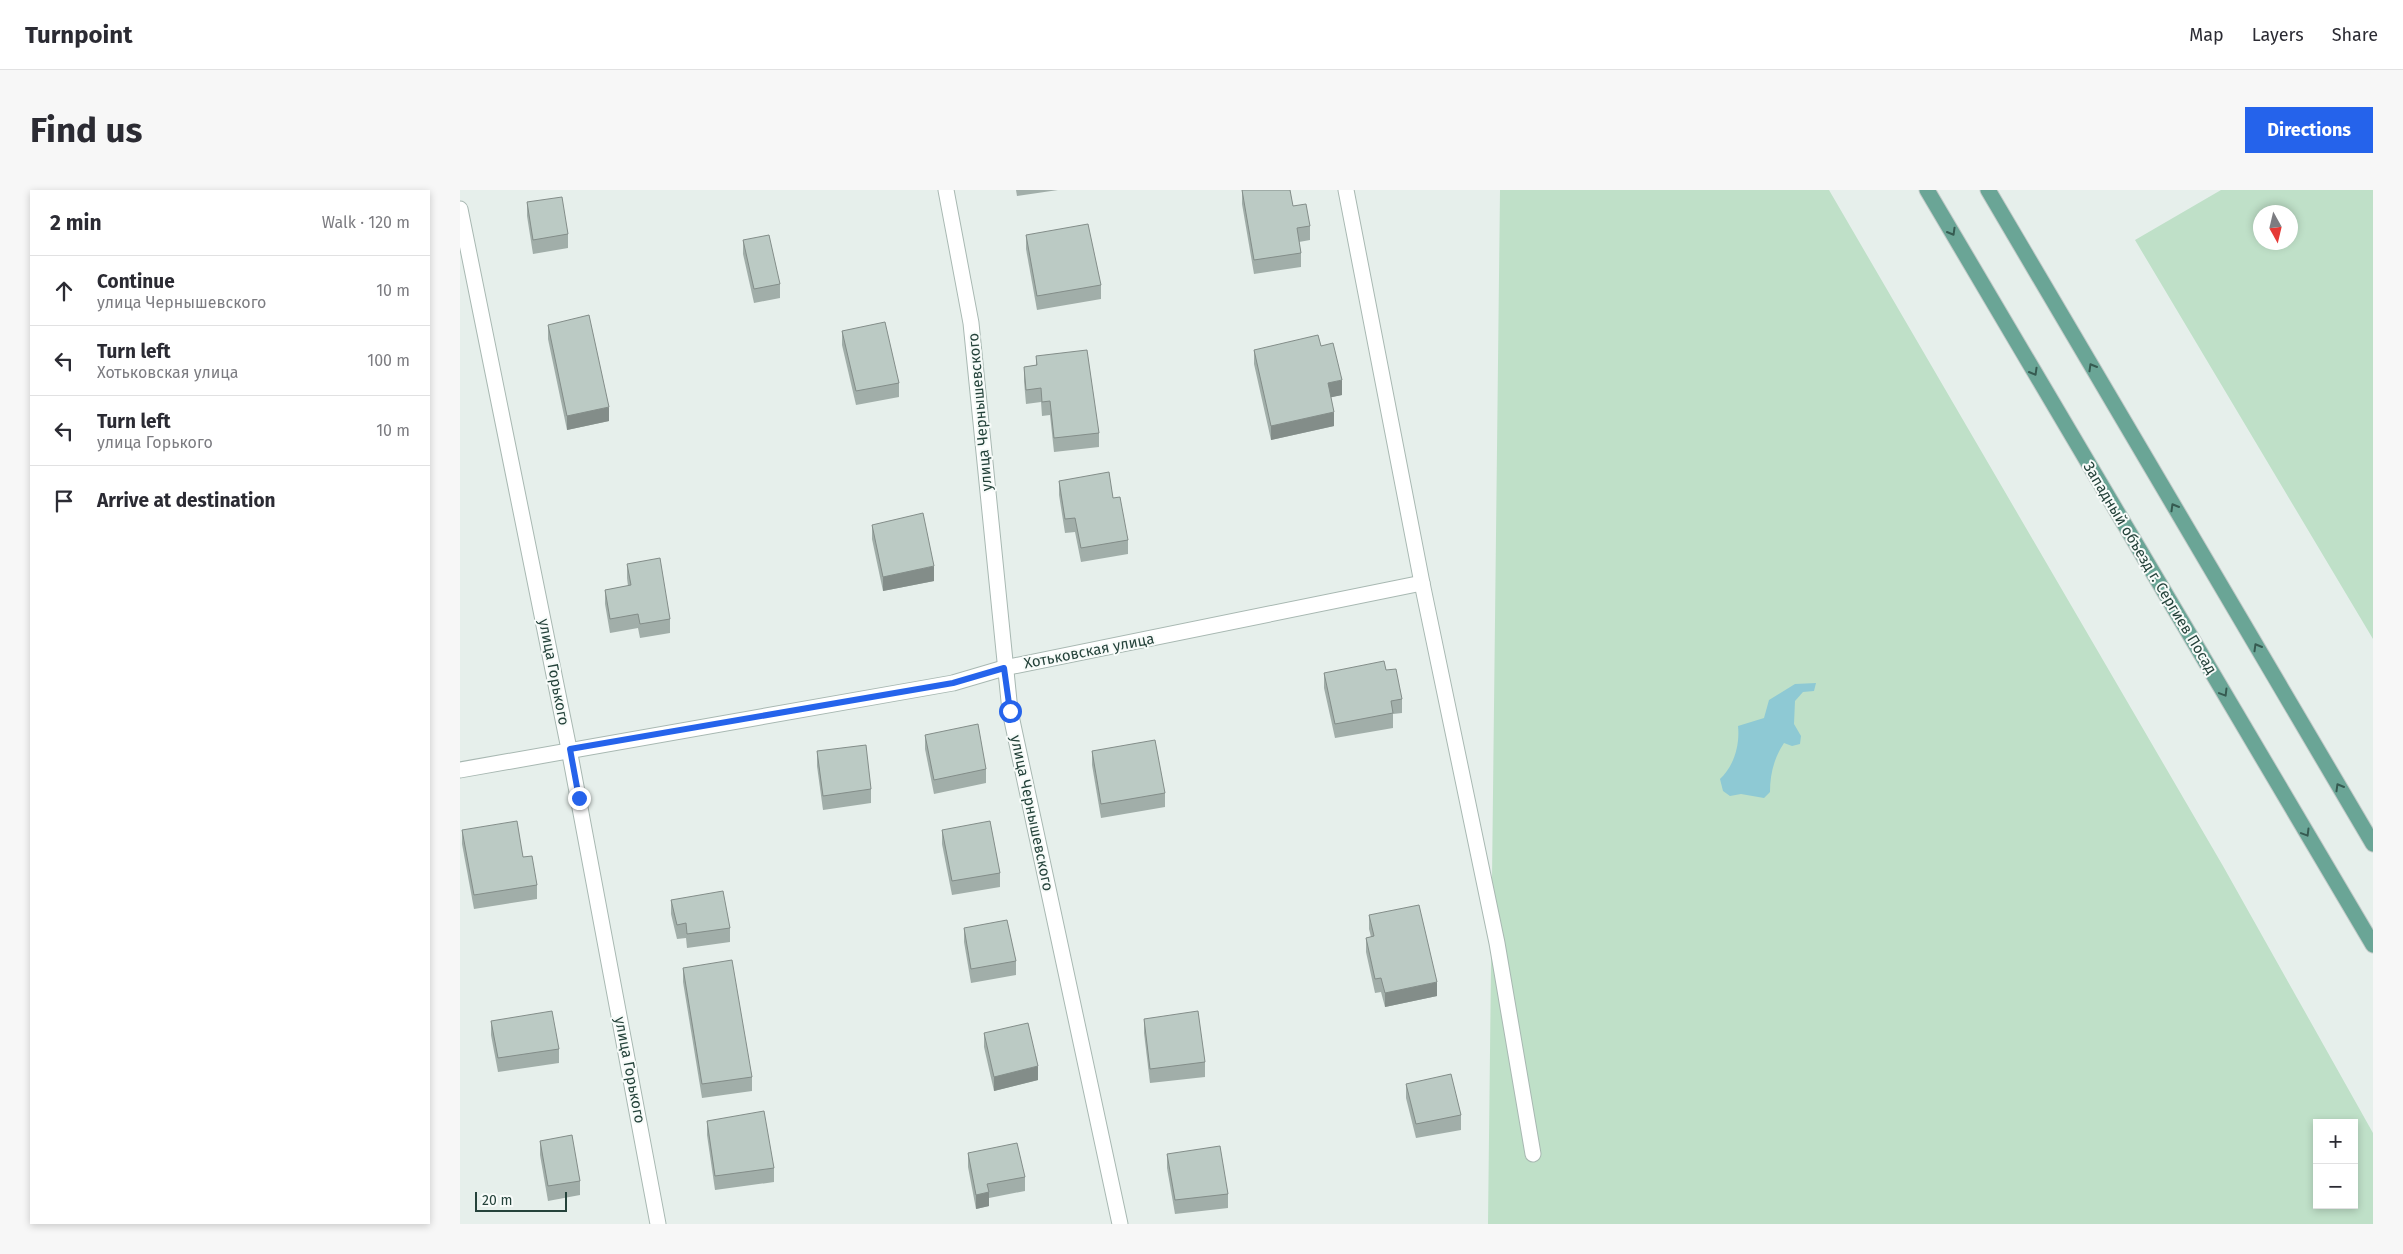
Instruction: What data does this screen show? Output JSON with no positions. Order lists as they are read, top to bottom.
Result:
{
  "streets": {
    "main road": ["Западный объезд г. Сергиев Посад"],
    "street": ["улица Чернышевского", "Хотьковская улица", "улица Горького"]
  },
  "crossings": [
    ["улица Чернышевского", "Хотьковская улица"],
    ["Хотьковская улица", "улица Горького"]
  ],
  "scale_bar": "20 m",
  "north": "bottom",
  "page": {
    "header": "Turnpoint",
    "nav": ["Map", "Layers", "Share"],
    "buttons": "Directions",
    "title": "Find us",
    "heading": ["2 min", "Walk · 120 m"],
    "list": [
      ["Continue", "улица Чернышевского", "10 m"],
      ["Turn left", "Хотьковская улица", "100 m"],
      ["Turn left", "улица Горького", "10 m"],
      "Arrive at destination"
    ],
    "map_buttons": ["+", "−"],
    "scale": "20 m"
  }
}
